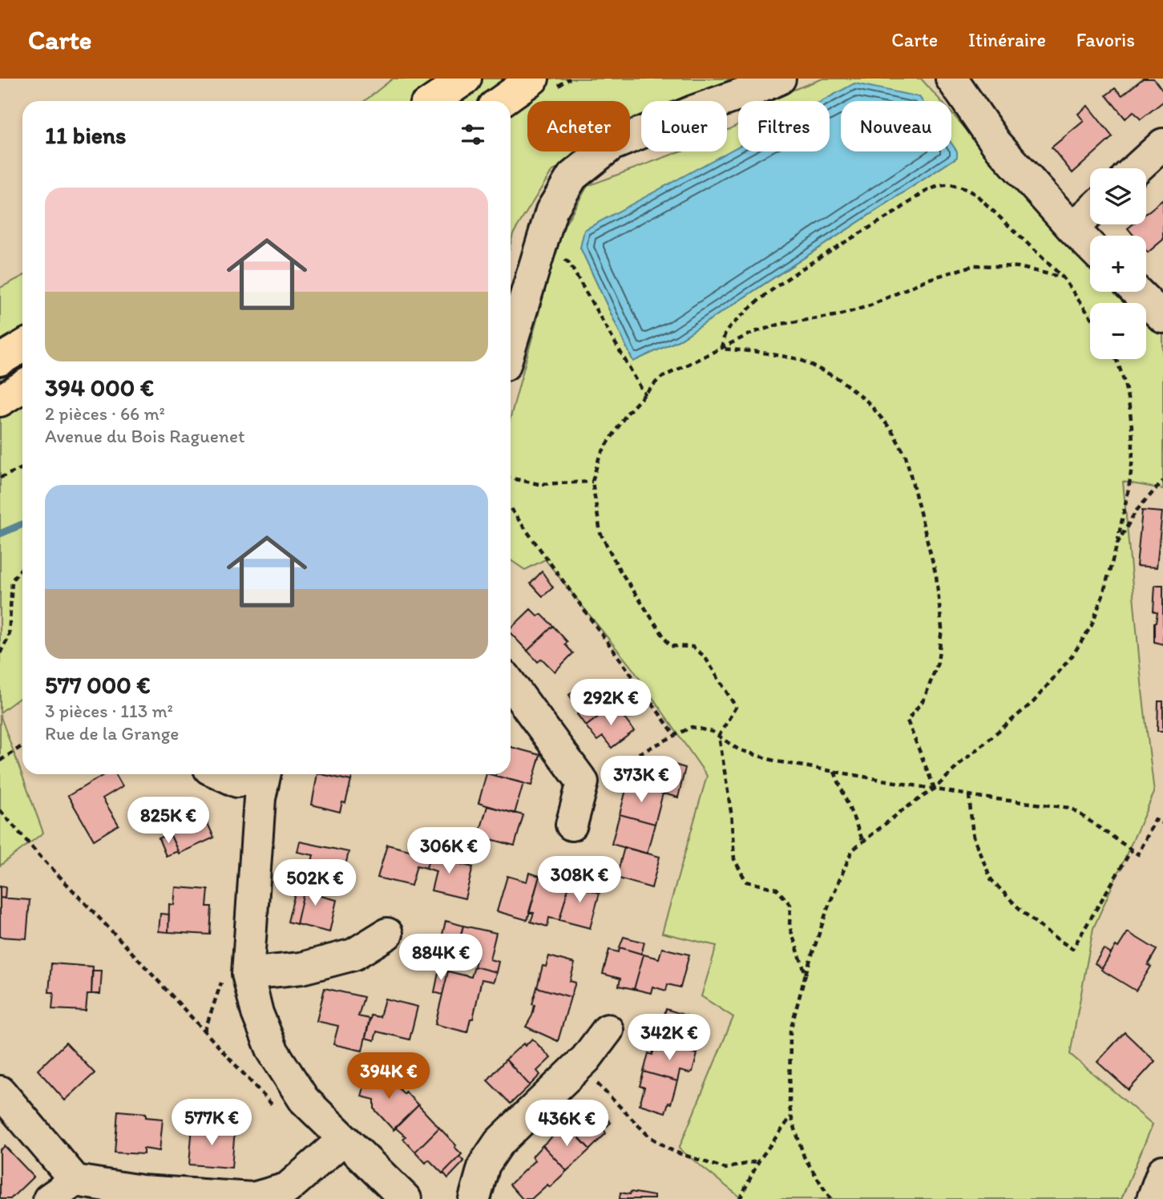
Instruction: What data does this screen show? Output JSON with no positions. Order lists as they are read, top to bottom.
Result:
{
  "page": {
    "header": "Carte",
    "nav": ["Carte", "Itinéraire", "Favoris"],
    "chip": [
      "Acheter",
      "Louer",
      "Filtres",
      "Nouveau"
    ],
    "heading": "11 biens",
    "map_buttons": ["+", "−"],
    "list": [
      {
        "name": "394 000 €",
        "note": "2 pièces · 66 m² · Avenue du Bois Raguenet"
      },
      {
        "name": "577 000 €",
        "note": "3 pièces · 113 m² · Rue de la Grange"
      }
    ],
    "price": [
      "292K €",
      "373K €",
      "825K €",
      "306K €",
      "308K €",
      "502K €",
      "884K €",
      "342K €",
      "394K €",
      "577K €",
      "436K €"
    ]
  }
}
